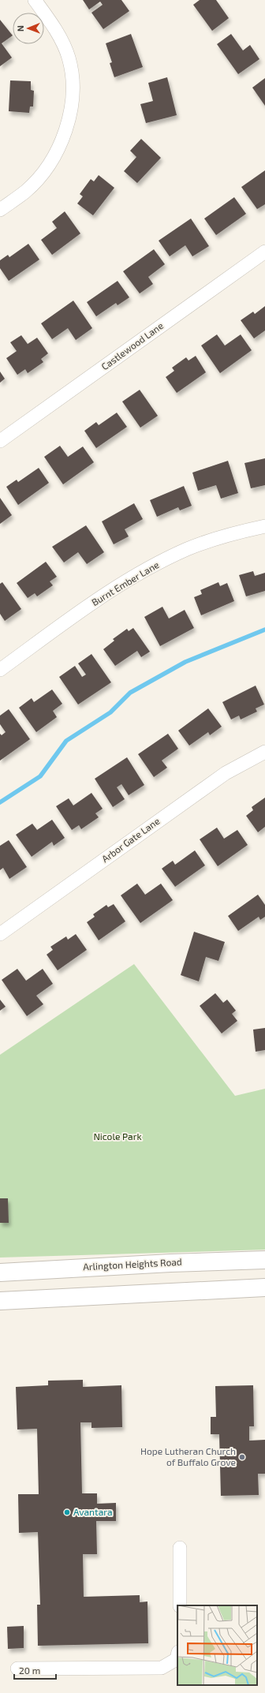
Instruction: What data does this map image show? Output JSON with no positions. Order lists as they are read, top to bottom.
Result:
{
  "streets": {
    "main road": ["Arlington Heights Road"],
    "street": ["Castlewood Lane", "Burnt Ember Lane", "Arbor Gate Lane"]
  },
  "parks": ["Nicole Park"],
  "places": ["Hope Lutheran Church of Buffalo Grove", "Avantara"],
  "scale_bar": "20 m",
  "north": "left"
}
